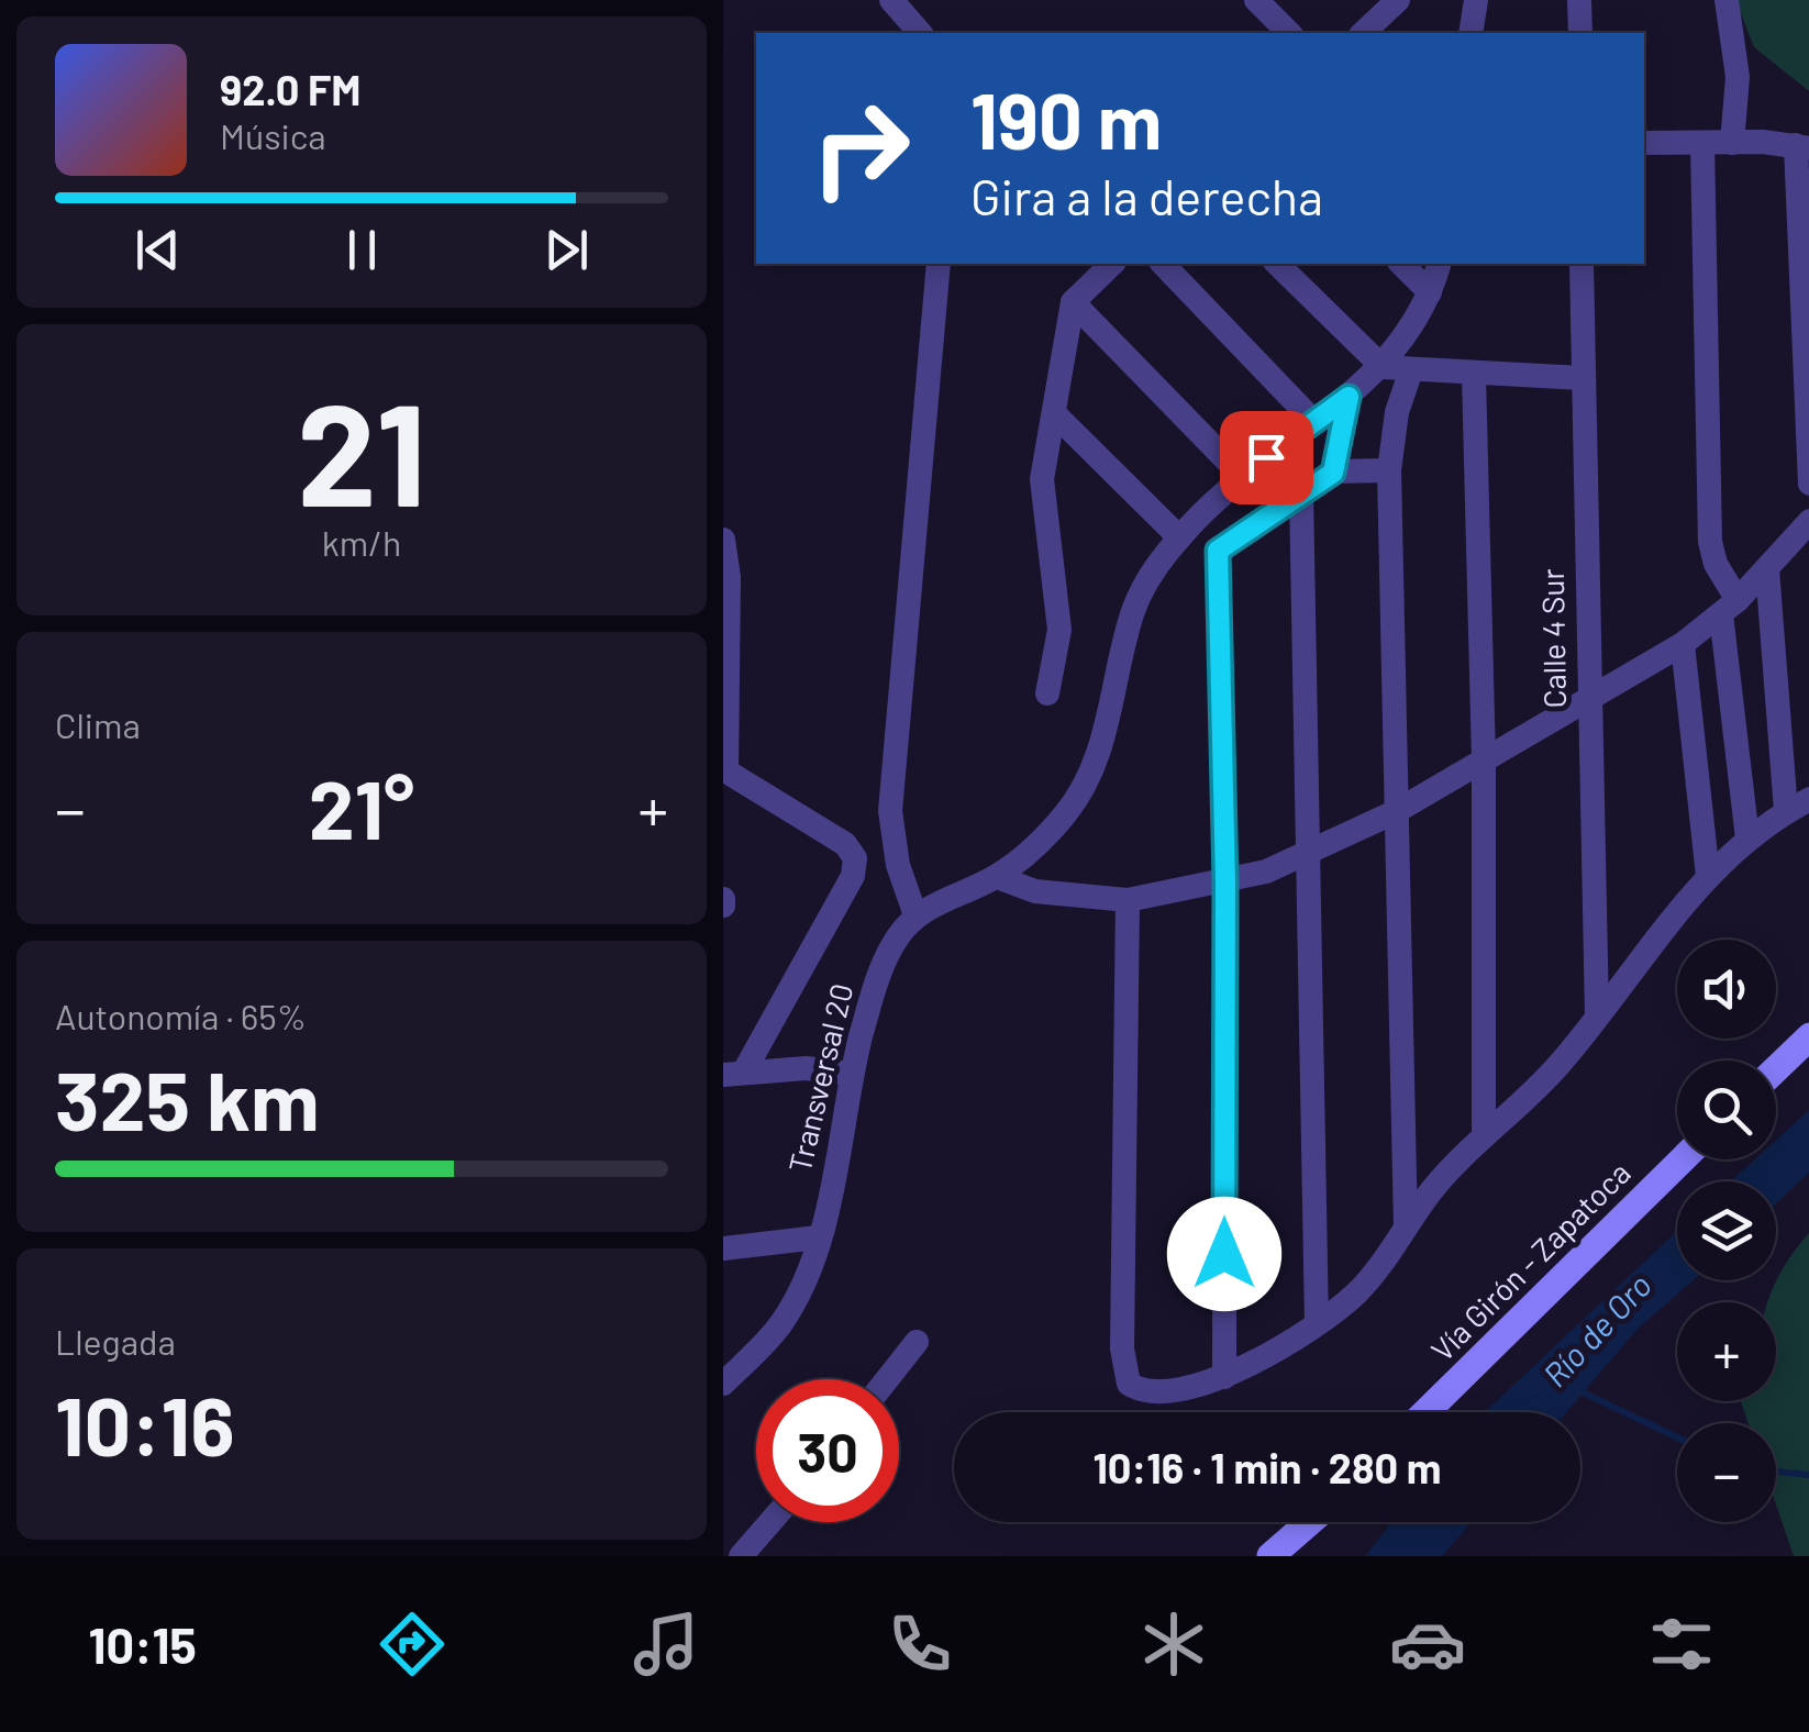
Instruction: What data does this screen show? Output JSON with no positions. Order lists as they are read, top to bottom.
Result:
{
  "streets": {
    "main road": ["Vía Girón - Zapatoca"],
    "street": ["Calle 4 Sur", "Transversal 20"]
  },
  "water": ["Río de Oro"],
  "page": {
    "turn": ["190 m", "Gira a la derecha"],
    "song": ["92.0 FM", "Música"],
    "tile": [
      ["21", "km/h"],
      "Clima",
      ["Autonomía · 65%", "325 km"],
      ["Llegada", "10:16"]
    ],
    "heat": ["−", "21°", "+"],
    "map_buttons": ["+", "−"],
    "limit": "30",
    "trip": "10:16 · 1 min · 280 m",
    "tabs": "10:15"
  }
}
